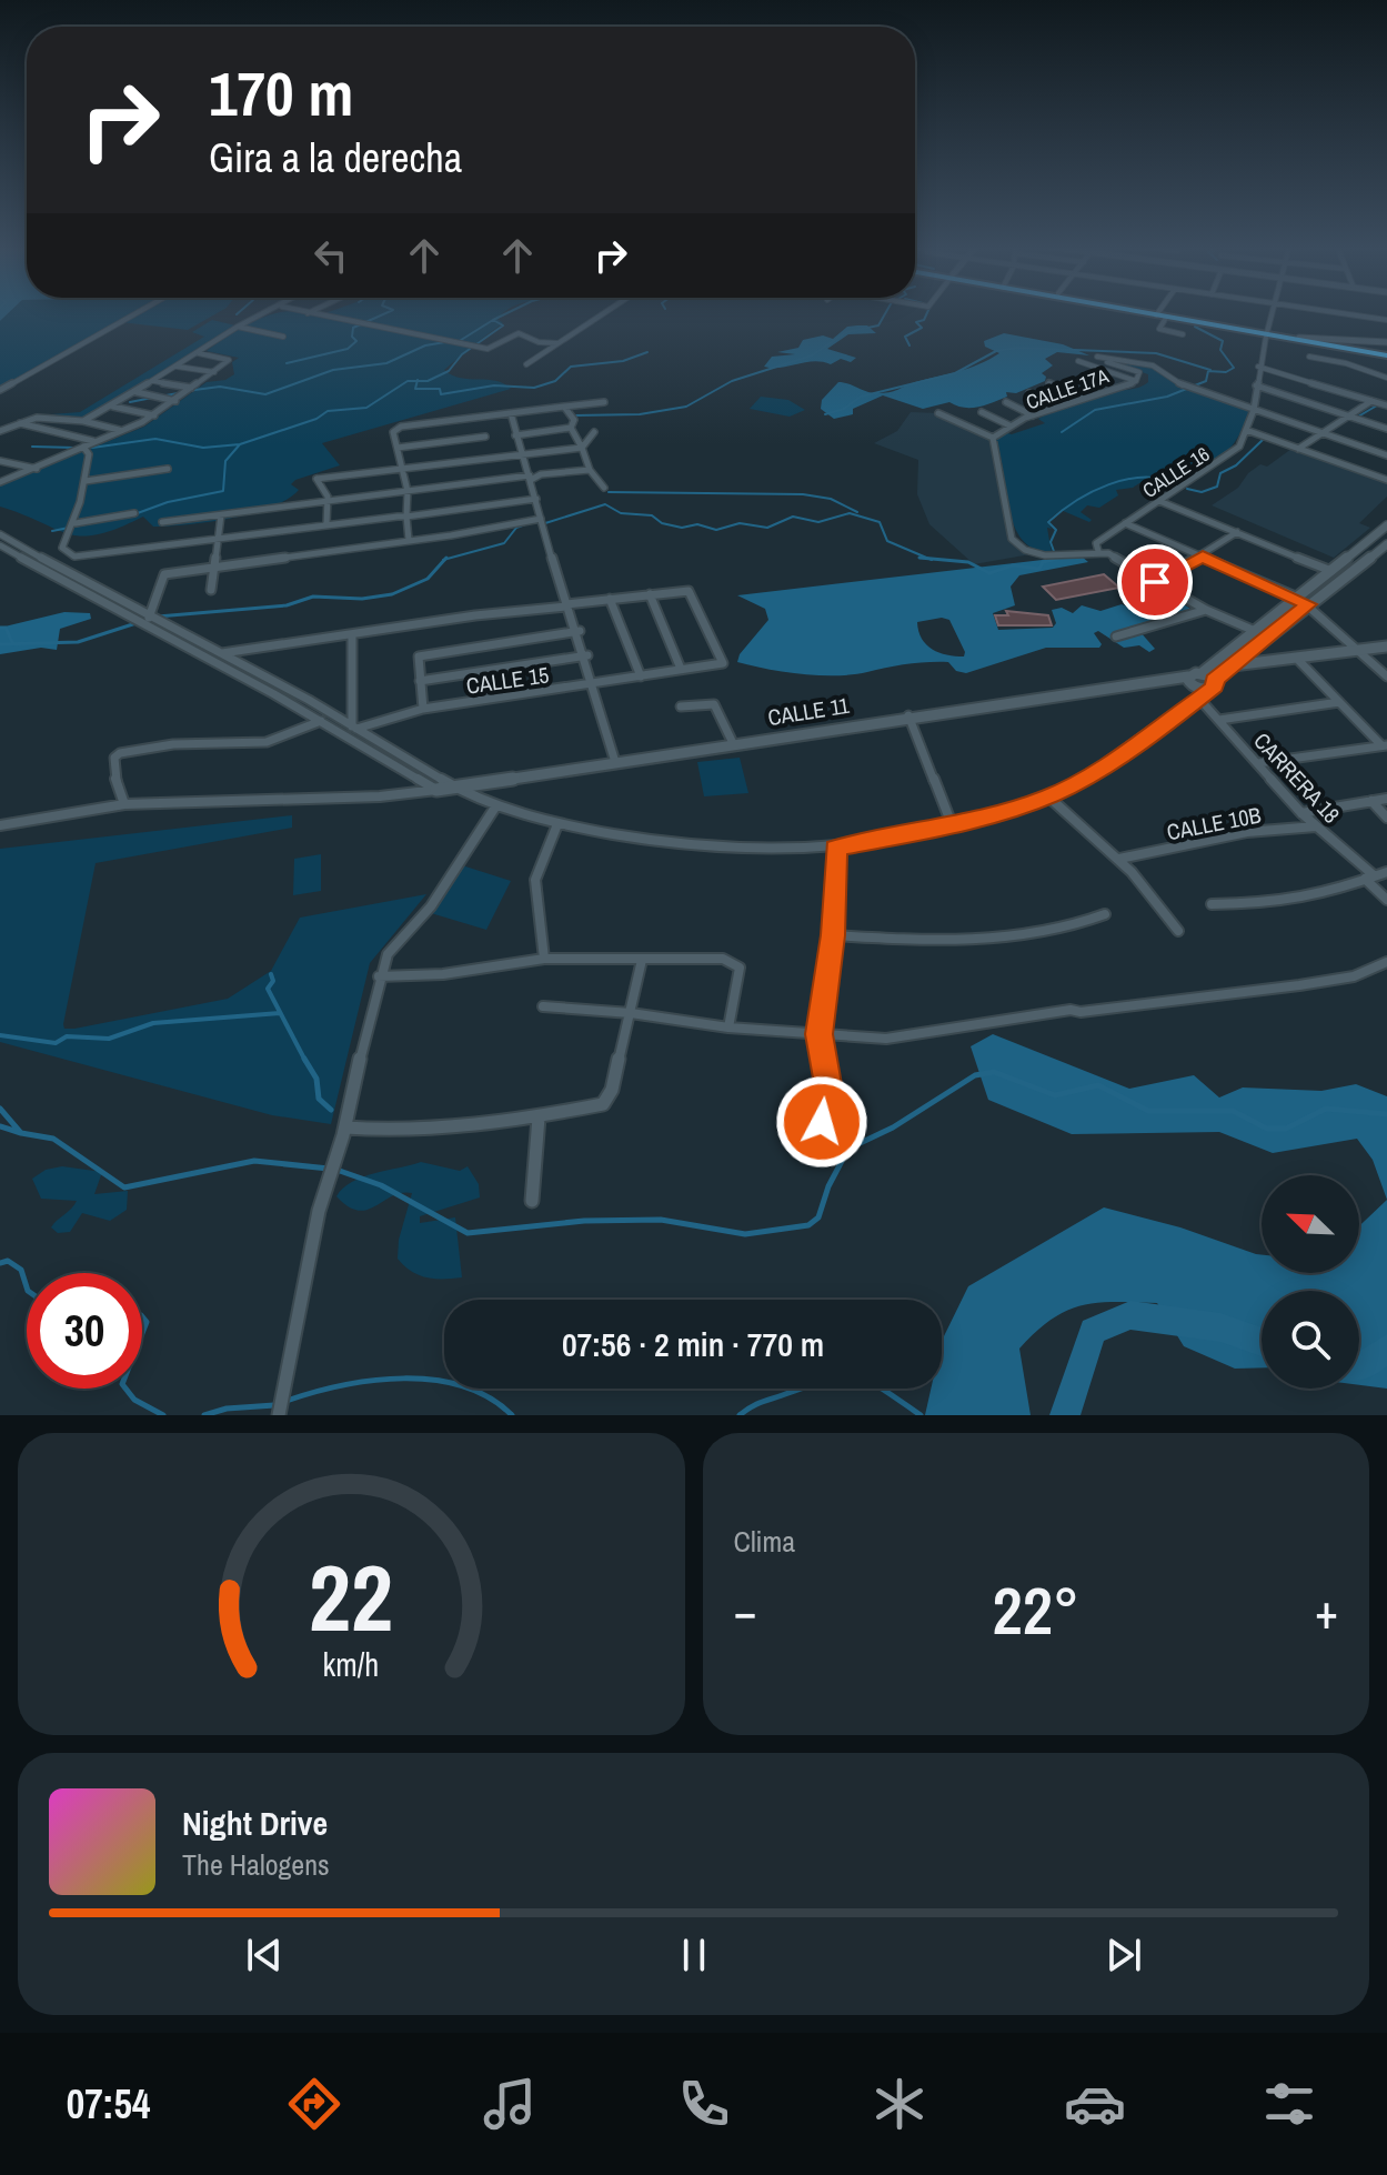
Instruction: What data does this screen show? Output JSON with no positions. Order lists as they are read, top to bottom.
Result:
{
  "streets": {
    "street": [
      "CALLE 17A",
      "CALLE 16",
      "CALLE 15",
      "CALLE 11",
      "CARRERA 18",
      "CALLE 10B"
    ]
  },
  "crossings": [
    ["CARRERA 18", "CALLE 10B"]
  ],
  "north": "top left",
  "page": {
    "turn": ["170 m", "Gira a la derecha"],
    "limit": "30",
    "trip": "07:56 · 2 min · 770 m",
    "tile": "Clima",
    "heat": ["−", "22°", "+"],
    "song": ["Night Drive", "The Halogens"],
    "tabs": "07:54",
    "gauge": ["22", "km/h"]
  }
}
